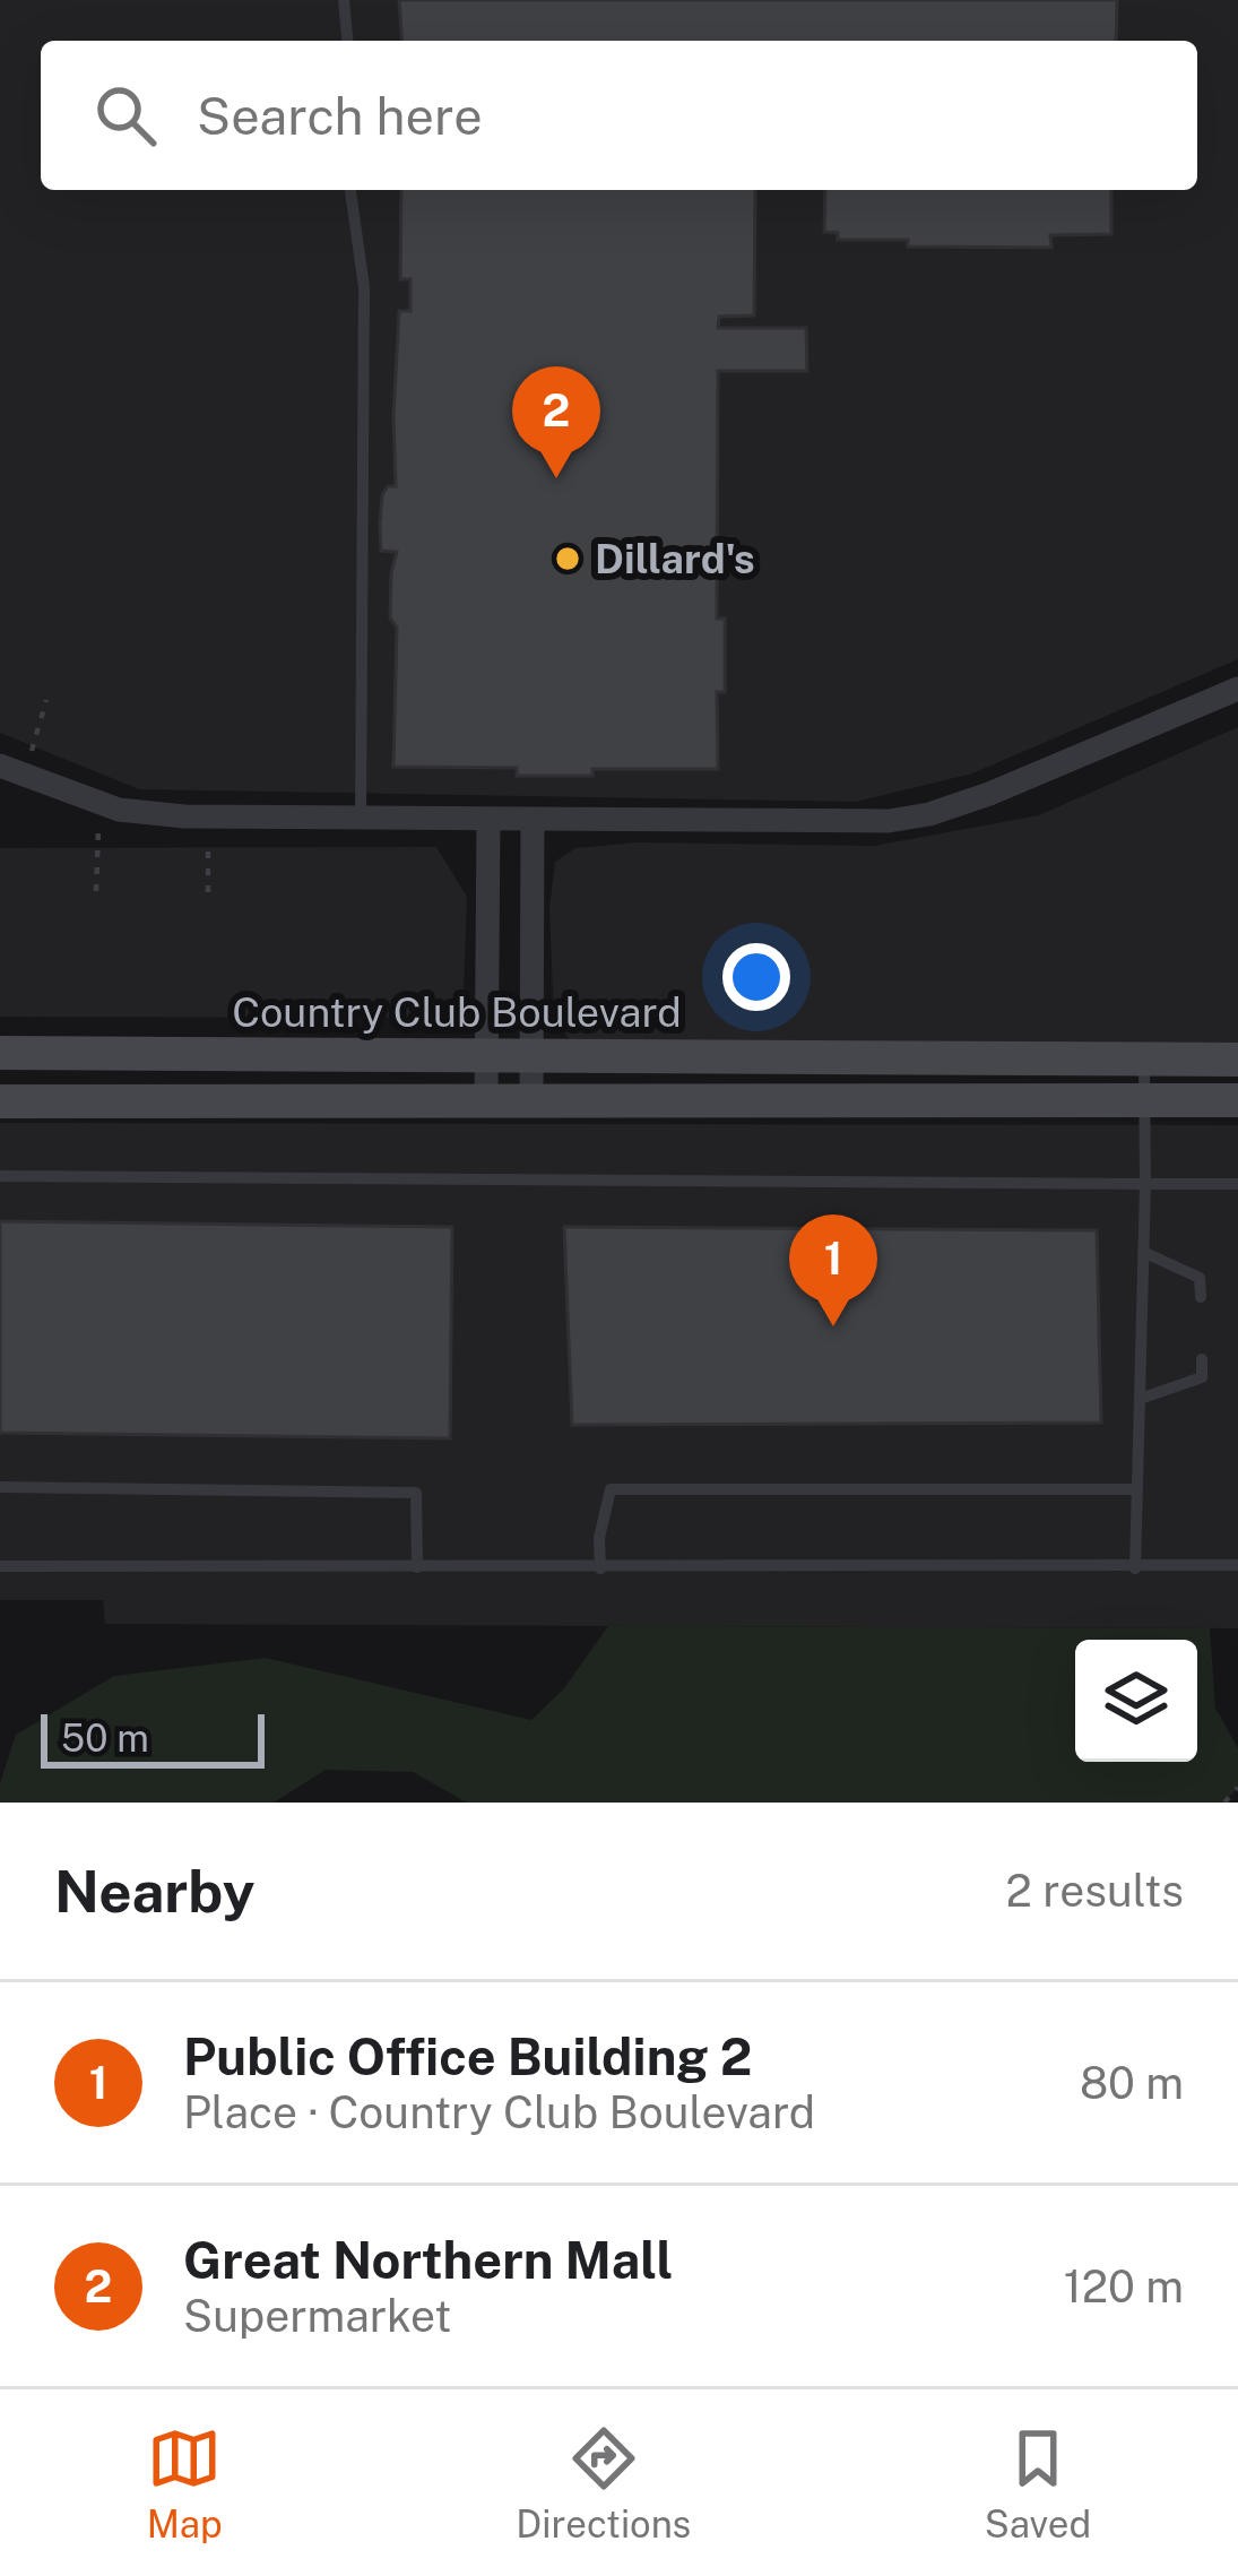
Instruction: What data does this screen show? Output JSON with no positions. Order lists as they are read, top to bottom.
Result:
{
  "streets": {
    "street": ["Country Club Boulevard"]
  },
  "places": ["Dillard's"],
  "scale_bar": "50 m",
  "page": {
    "search": "Search here",
    "pins": ["2", "1"],
    "scale": "50 m",
    "heading": ["Nearby", "2 results"],
    "list": [
      {
        "mark": "1",
        "name": "Public Office Building 2",
        "note": "Place · Country Club Boulevard",
        "value": "80 m"
      },
      {
        "mark": "2",
        "name": "Great Northern Mall",
        "note": "Supermarket",
        "value": "120 m"
      }
    ],
    "nav": ["Map", "Directions", "Saved"]
  }
}
